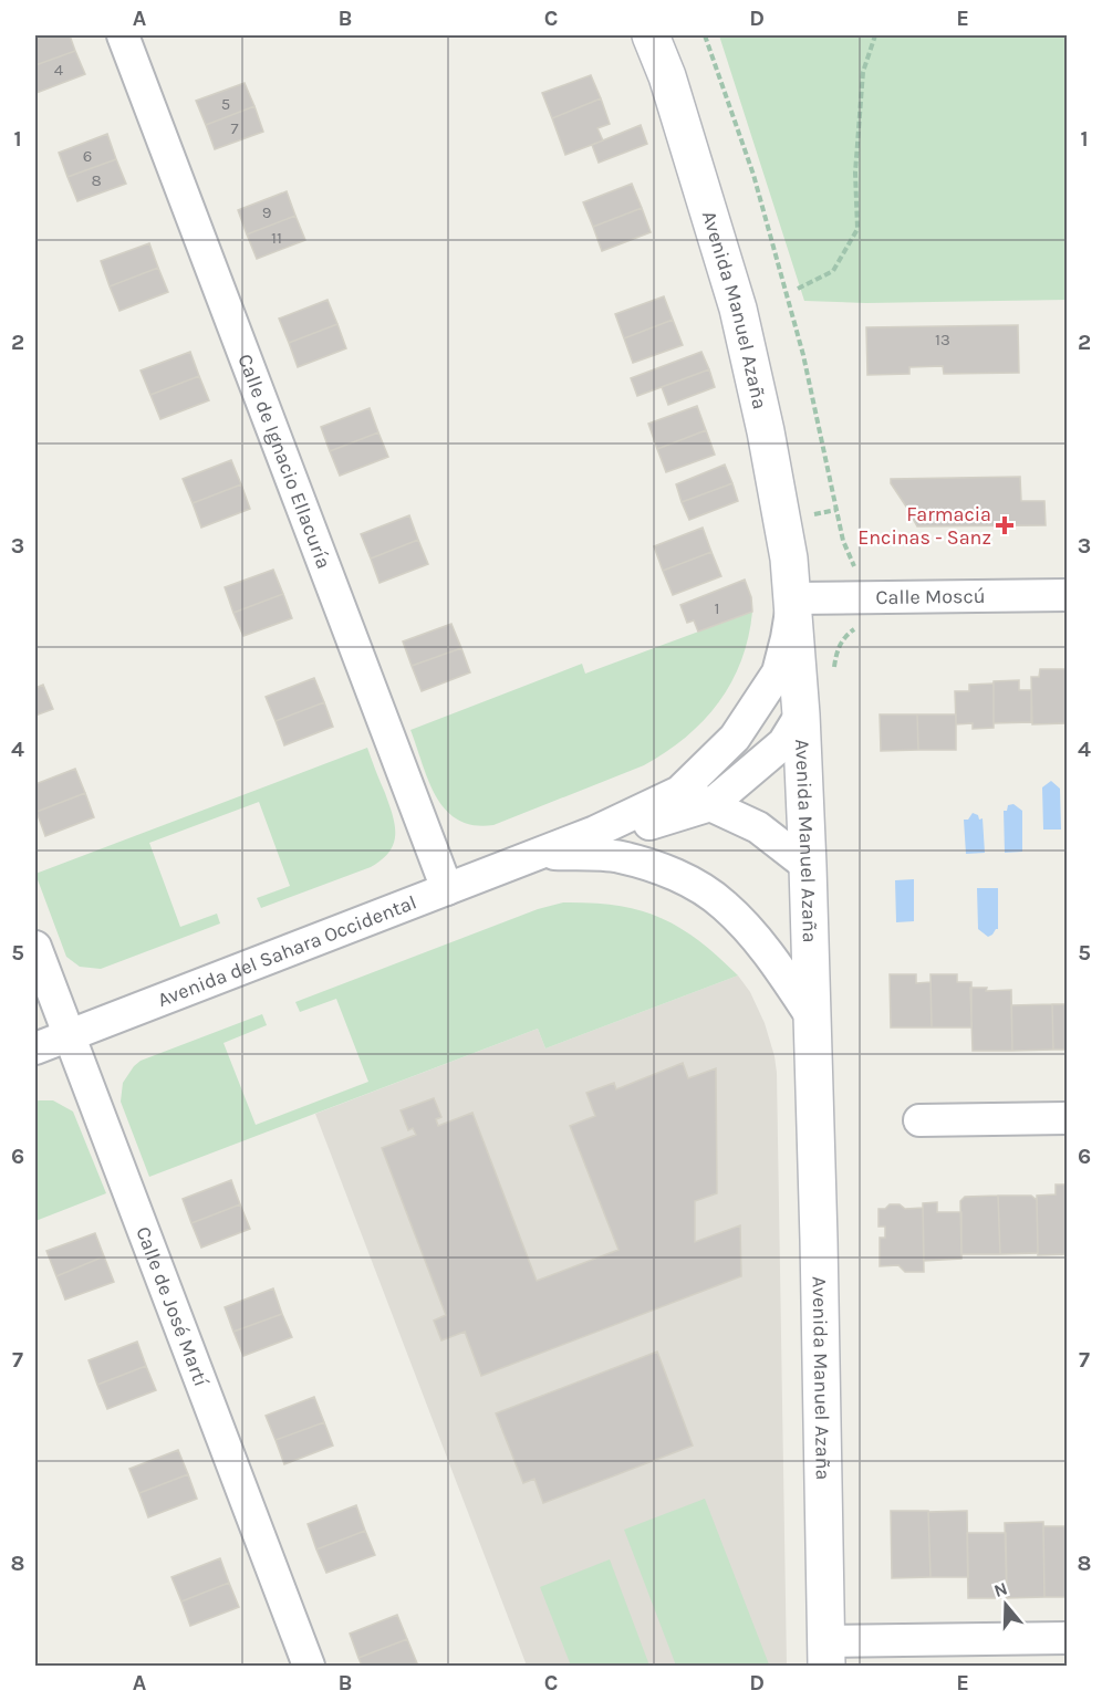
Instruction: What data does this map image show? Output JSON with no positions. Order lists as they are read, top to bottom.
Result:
{
  "streets": {
    "street": [
      "Avenida Manuel Azaña",
      "Calle de Ignacio Ellacuría",
      "Calle Moscú",
      "Avenida del Sahara Occidental",
      "Calle de José Martí"
    ]
  },
  "crossings": [
    ["Avenida Manuel Azaña", "Calle Moscú"],
    ["Avenida Manuel Azaña", "Avenida del Sahara Occidental"],
    ["Calle de Ignacio Ellacuría", "Avenida del Sahara Occidental"],
    ["Calle Moscú", "Avenida del Sahara Occidental"],
    ["Avenida del Sahara Occidental", "Calle de José Martí"]
  ],
  "places": {
    "health": ["Farmacia Encinas - Sanz"]
  },
  "house_numbers": [
    "4",
    "5",
    "7",
    "6",
    "8",
    "9",
    "11",
    "13",
    "1"
  ],
  "north": "top",
  "grid": {
    "columns": [
      "A",
      "B",
      "C",
      "D",
      "E"
    ],
    "rows": [
      "1",
      "2",
      "3",
      "4",
      "5",
      "6",
      "7",
      "8"
    ]
  }
}
